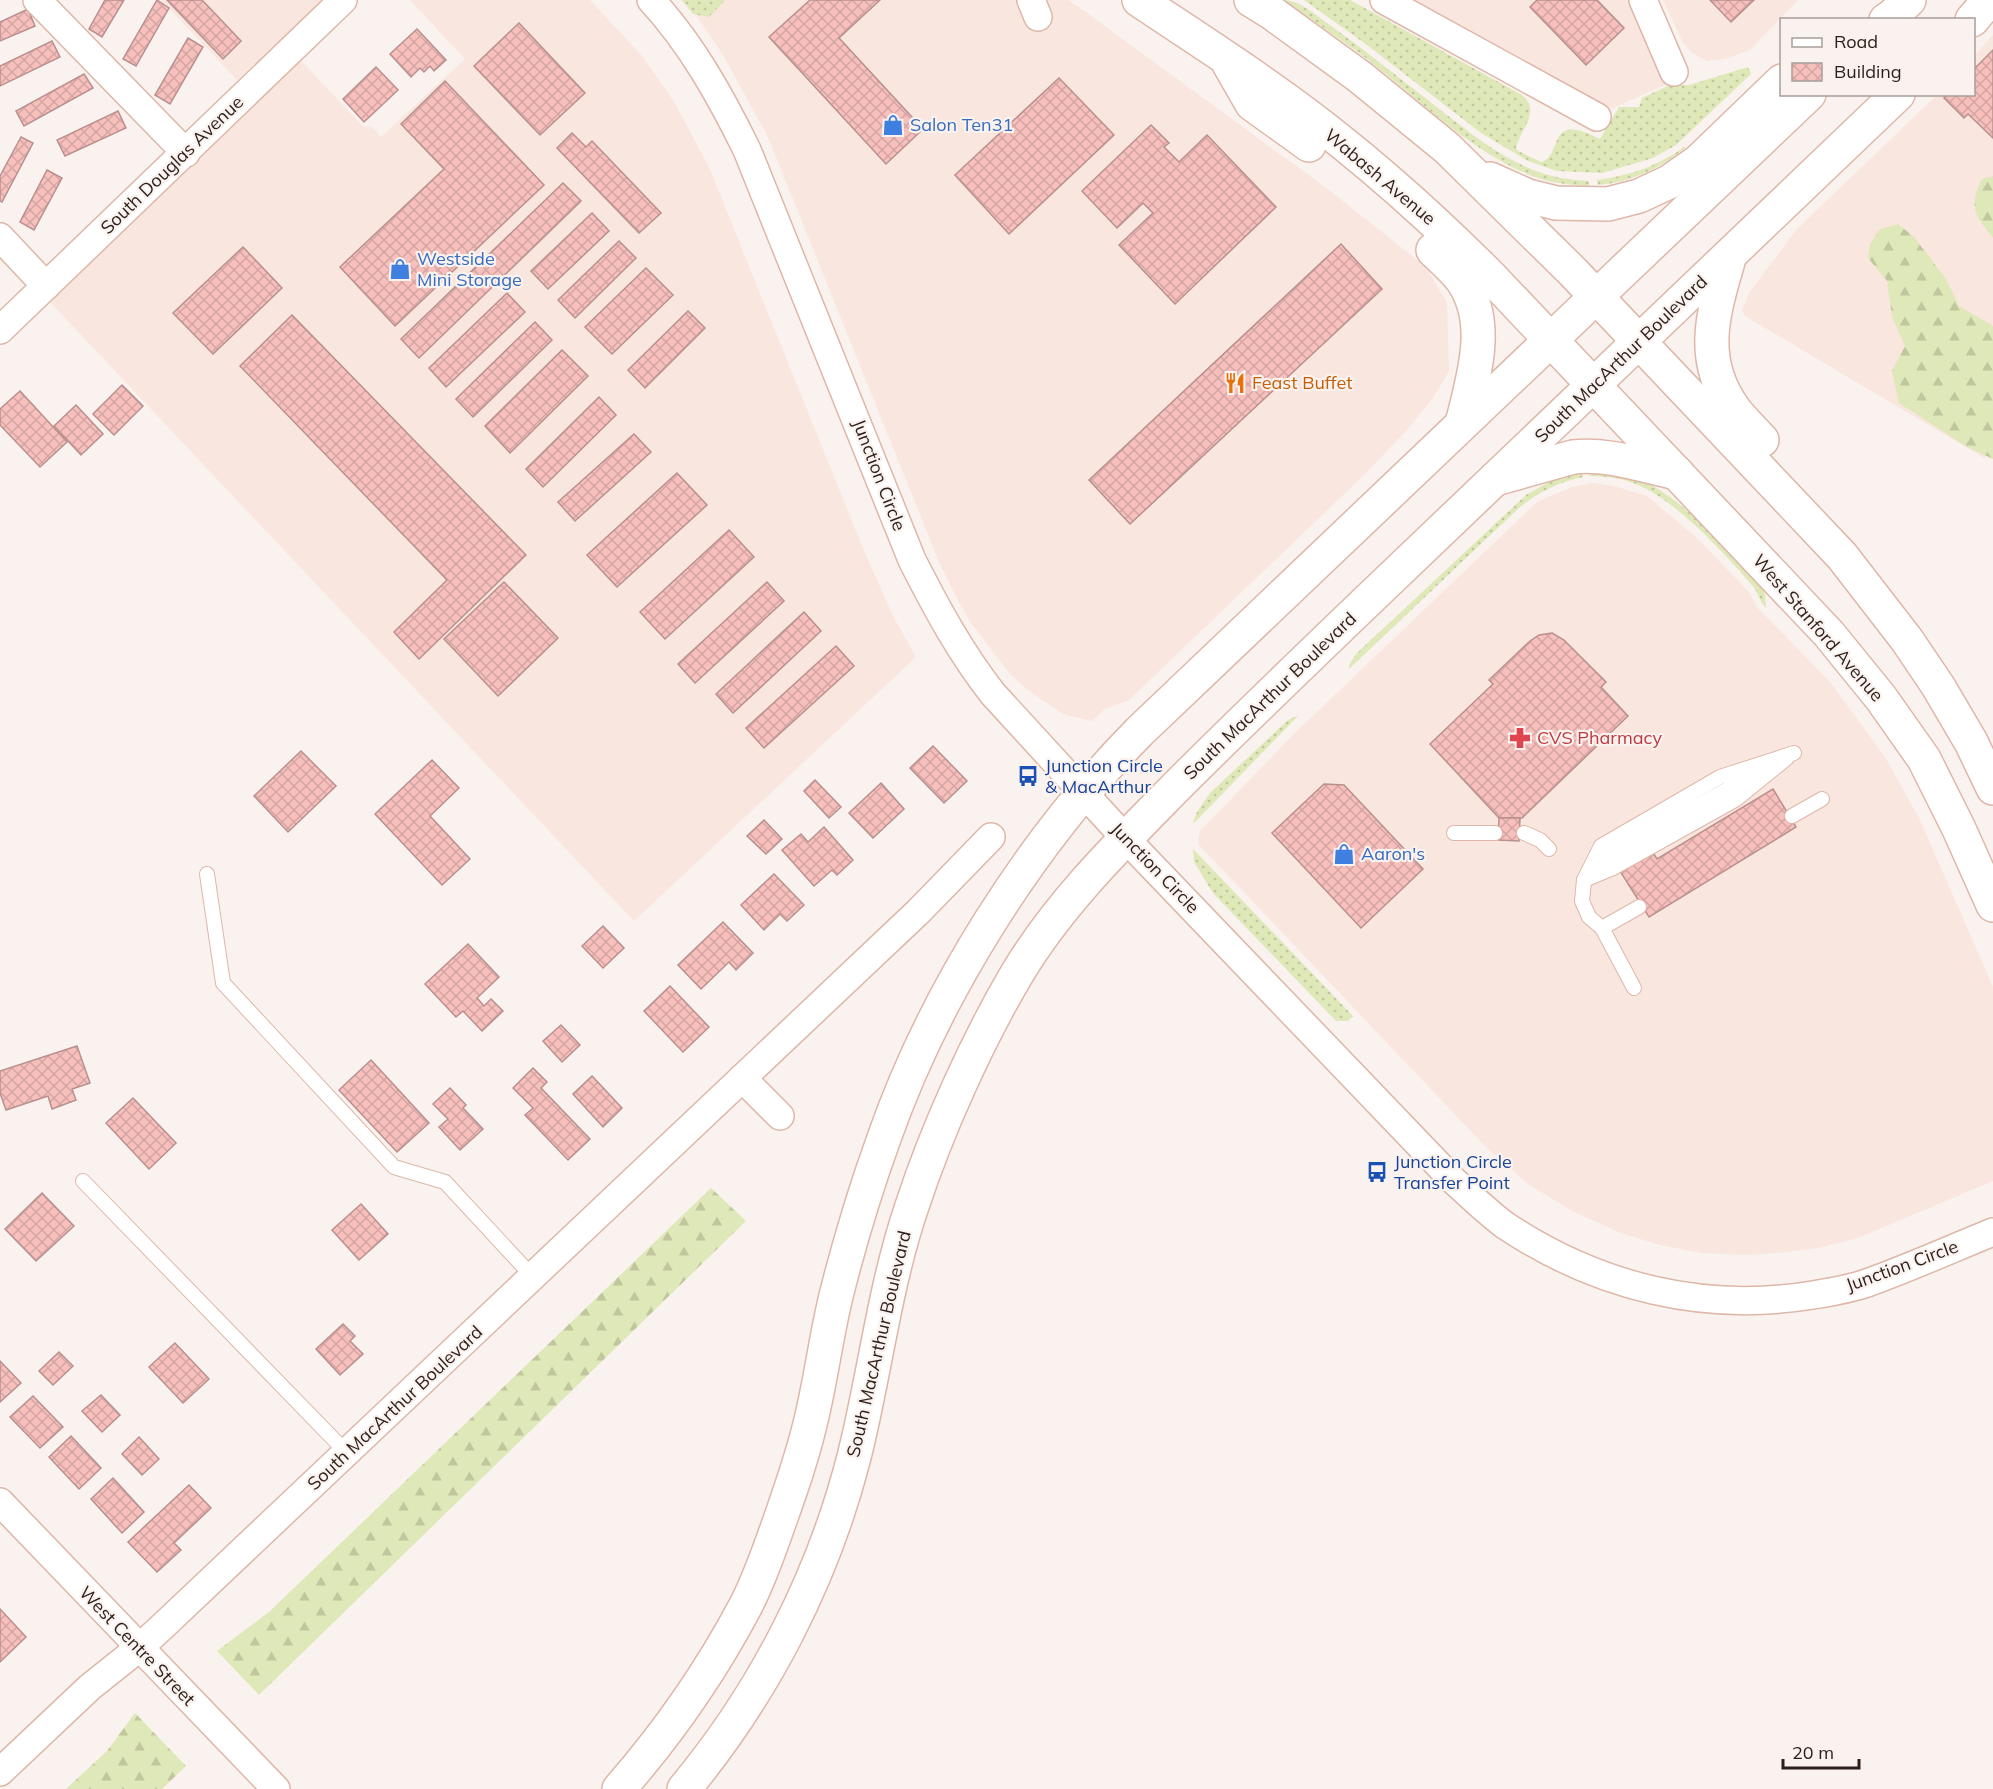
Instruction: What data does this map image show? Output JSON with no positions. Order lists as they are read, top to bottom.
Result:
{
  "streets": {
    "main road": ["Wabash Avenue", "South MacArthur Boulevard", "West Stanford Avenue"],
    "street": ["South Douglas Avenue", "Junction Circle", "West Centre Street"]
  },
  "crossings": [
    ["Wabash Avenue", "South MacArthur Boulevard"],
    ["Wabash Avenue", "West Stanford Avenue"],
    ["South MacArthur Boulevard", "Junction Circle"],
    ["South MacArthur Boulevard", "West Stanford Avenue"],
    ["South MacArthur Boulevard", "West Centre Street"]
  ],
  "places": {
    "shop": ["Salon Ten31", "Westside Mini Storage", "Aaron's"],
    "restaurant": ["Feast Buffet"],
    "pharmacy": ["CVS Pharmacy"],
    "bus stop": ["Junction Circle & MacArthur", "Junction Circle Transfer Point"]
  },
  "legend": ["Road", "Building"],
  "scale_bar": "20 m"
}
